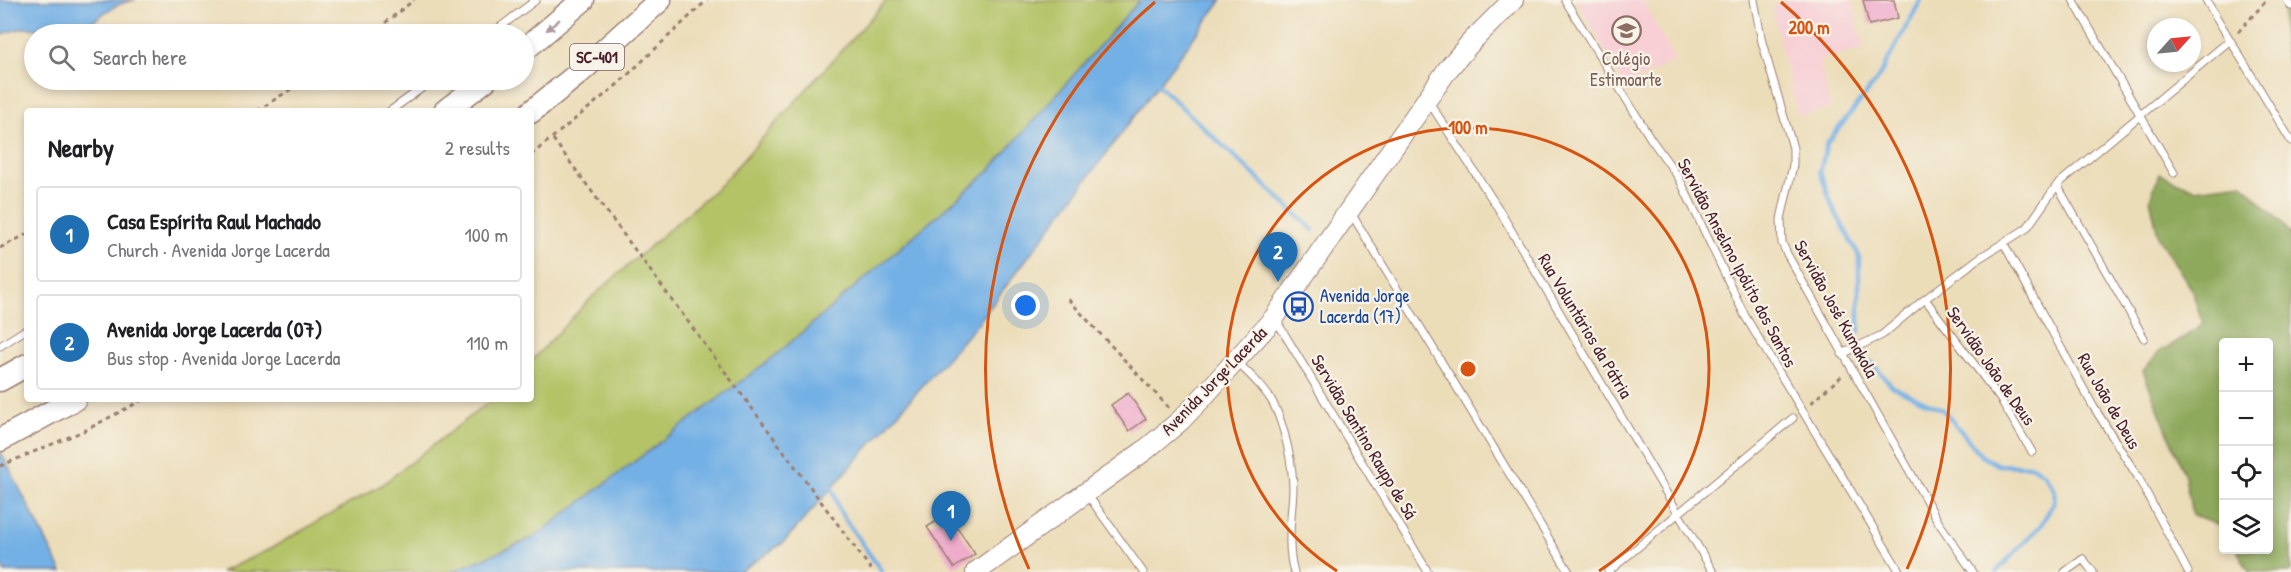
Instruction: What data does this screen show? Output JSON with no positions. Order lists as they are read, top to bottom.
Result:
{
  "streets": {
    "highway": ["SC-401"],
    "main road": ["Avenida Jorge Lacerda"],
    "lane": [
      "Servidão Anselmo Ipólito dos Santos",
      "Servidão José Kumakola",
      "Rua Voluntários da Pátria",
      "Servidão João de Deus",
      "Rua João de Deus",
      "Servidão Santino Raupp de Sá"
    ]
  },
  "crossings": [
    ["Rua Voluntários da Pátria", "Avenida Jorge Lacerda"],
    ["Avenida Jorge Lacerda", "Servidão Santino Raupp de Sá"]
  ],
  "places": {
    "school or university": ["Colégio Estimoarte"],
    "bus stop": ["Avenida Jorge Lacerda (17)"]
  },
  "north": "top right",
  "page": {
    "search": "Search here",
    "heading": ["Nearby", "2 results"],
    "list": [
      {
        "mark": "1",
        "name": "Casa Espírita Raul Machado",
        "note": "Church · Avenida Jorge Lacerda",
        "value": "100 m"
      },
      {
        "mark": "2",
        "name": "Avenida Jorge Lacerda (07)",
        "note": "Bus stop · Avenida Jorge Lacerda",
        "value": "110 m"
      }
    ],
    "pins": ["2", "1"],
    "map_buttons": ["+", "−"]
  },
  "rings": ["200 m", "100 m"]
}
